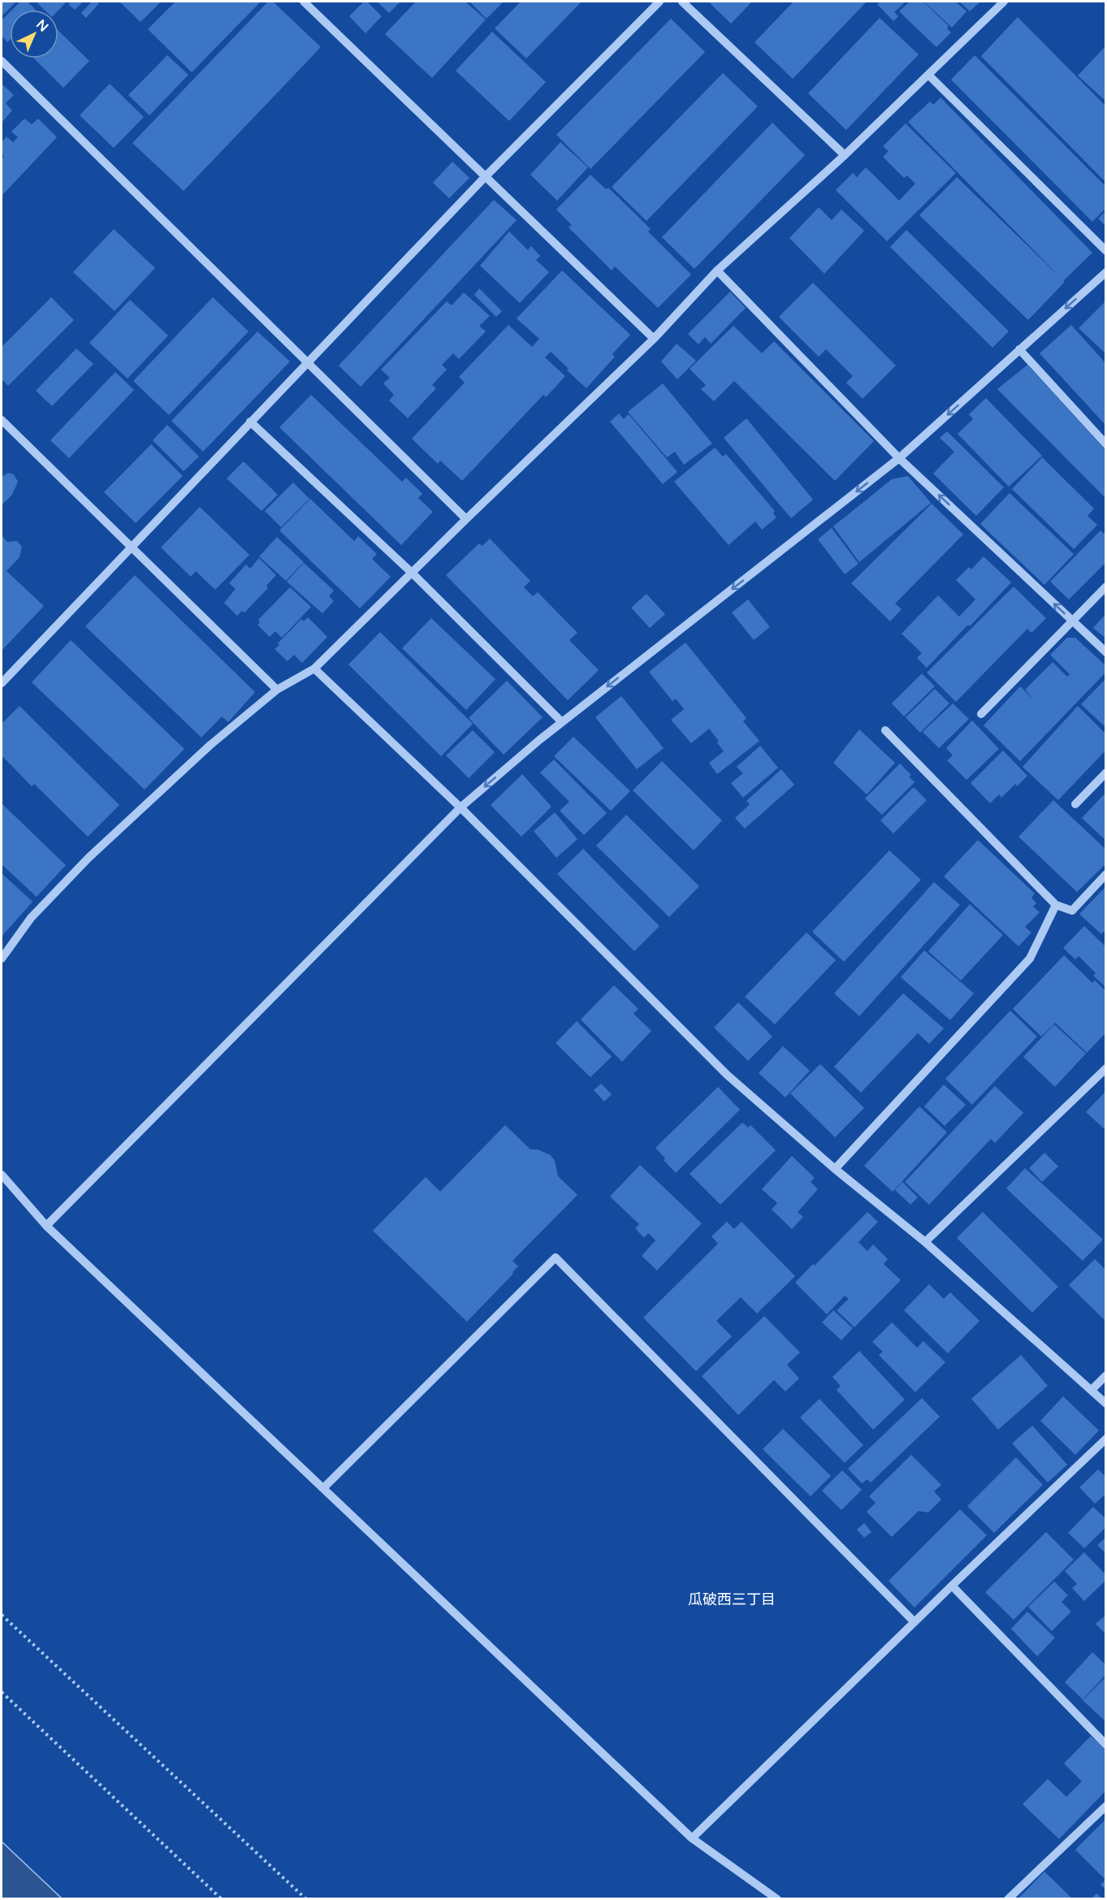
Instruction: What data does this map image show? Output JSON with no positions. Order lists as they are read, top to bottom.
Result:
{
  "districts": ["瓜破西三丁目"],
  "north": "top right"
}
